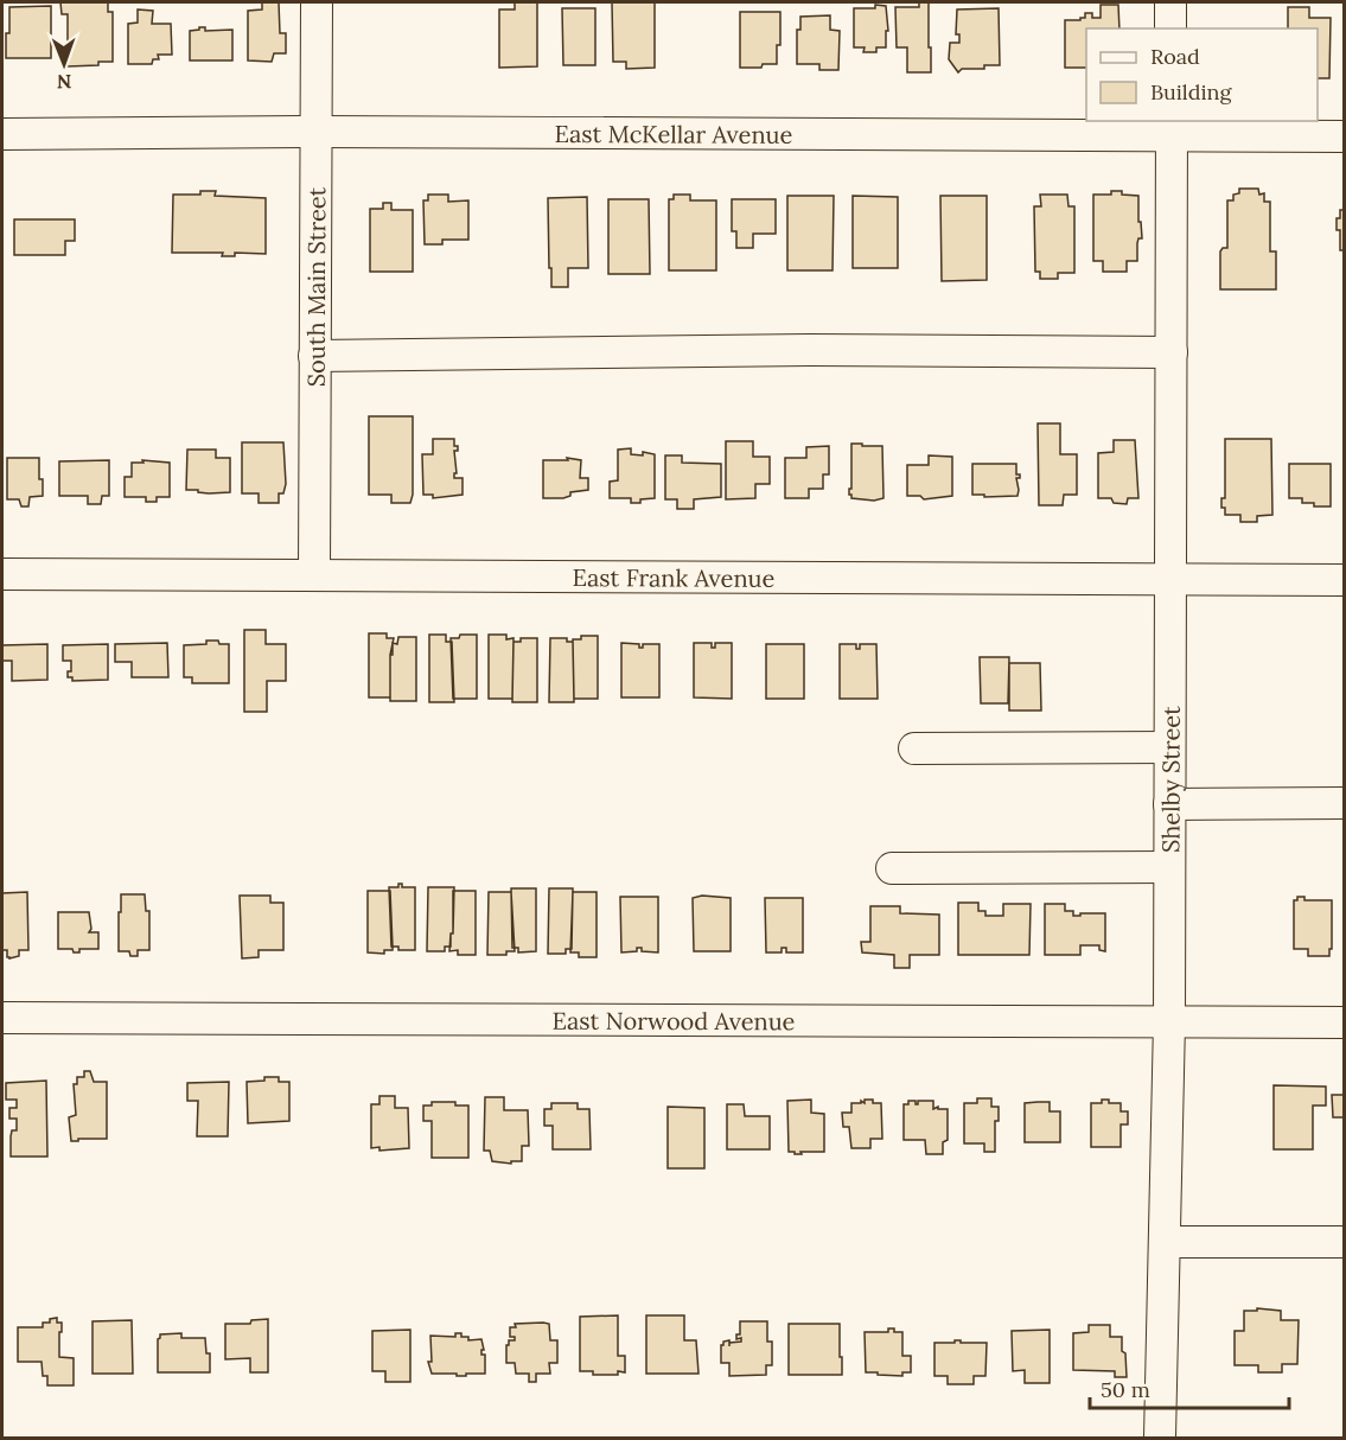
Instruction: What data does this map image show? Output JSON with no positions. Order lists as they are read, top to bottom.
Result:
{
  "streets": {
    "street": [
      "East McKellar Avenue",
      "South Main Street",
      "East Frank Avenue",
      "Shelby Street",
      "East Norwood Avenue"
    ]
  },
  "crossings": [
    ["East McKellar Avenue", "South Main Street"],
    ["East McKellar Avenue", "Shelby Street"],
    ["South Main Street", "East Frank Avenue"],
    ["East Frank Avenue", "Shelby Street"],
    ["Shelby Street", "East Norwood Avenue"]
  ],
  "legend": ["Road", "Building"],
  "scale_bar": "50 m",
  "north": "bottom"
}
